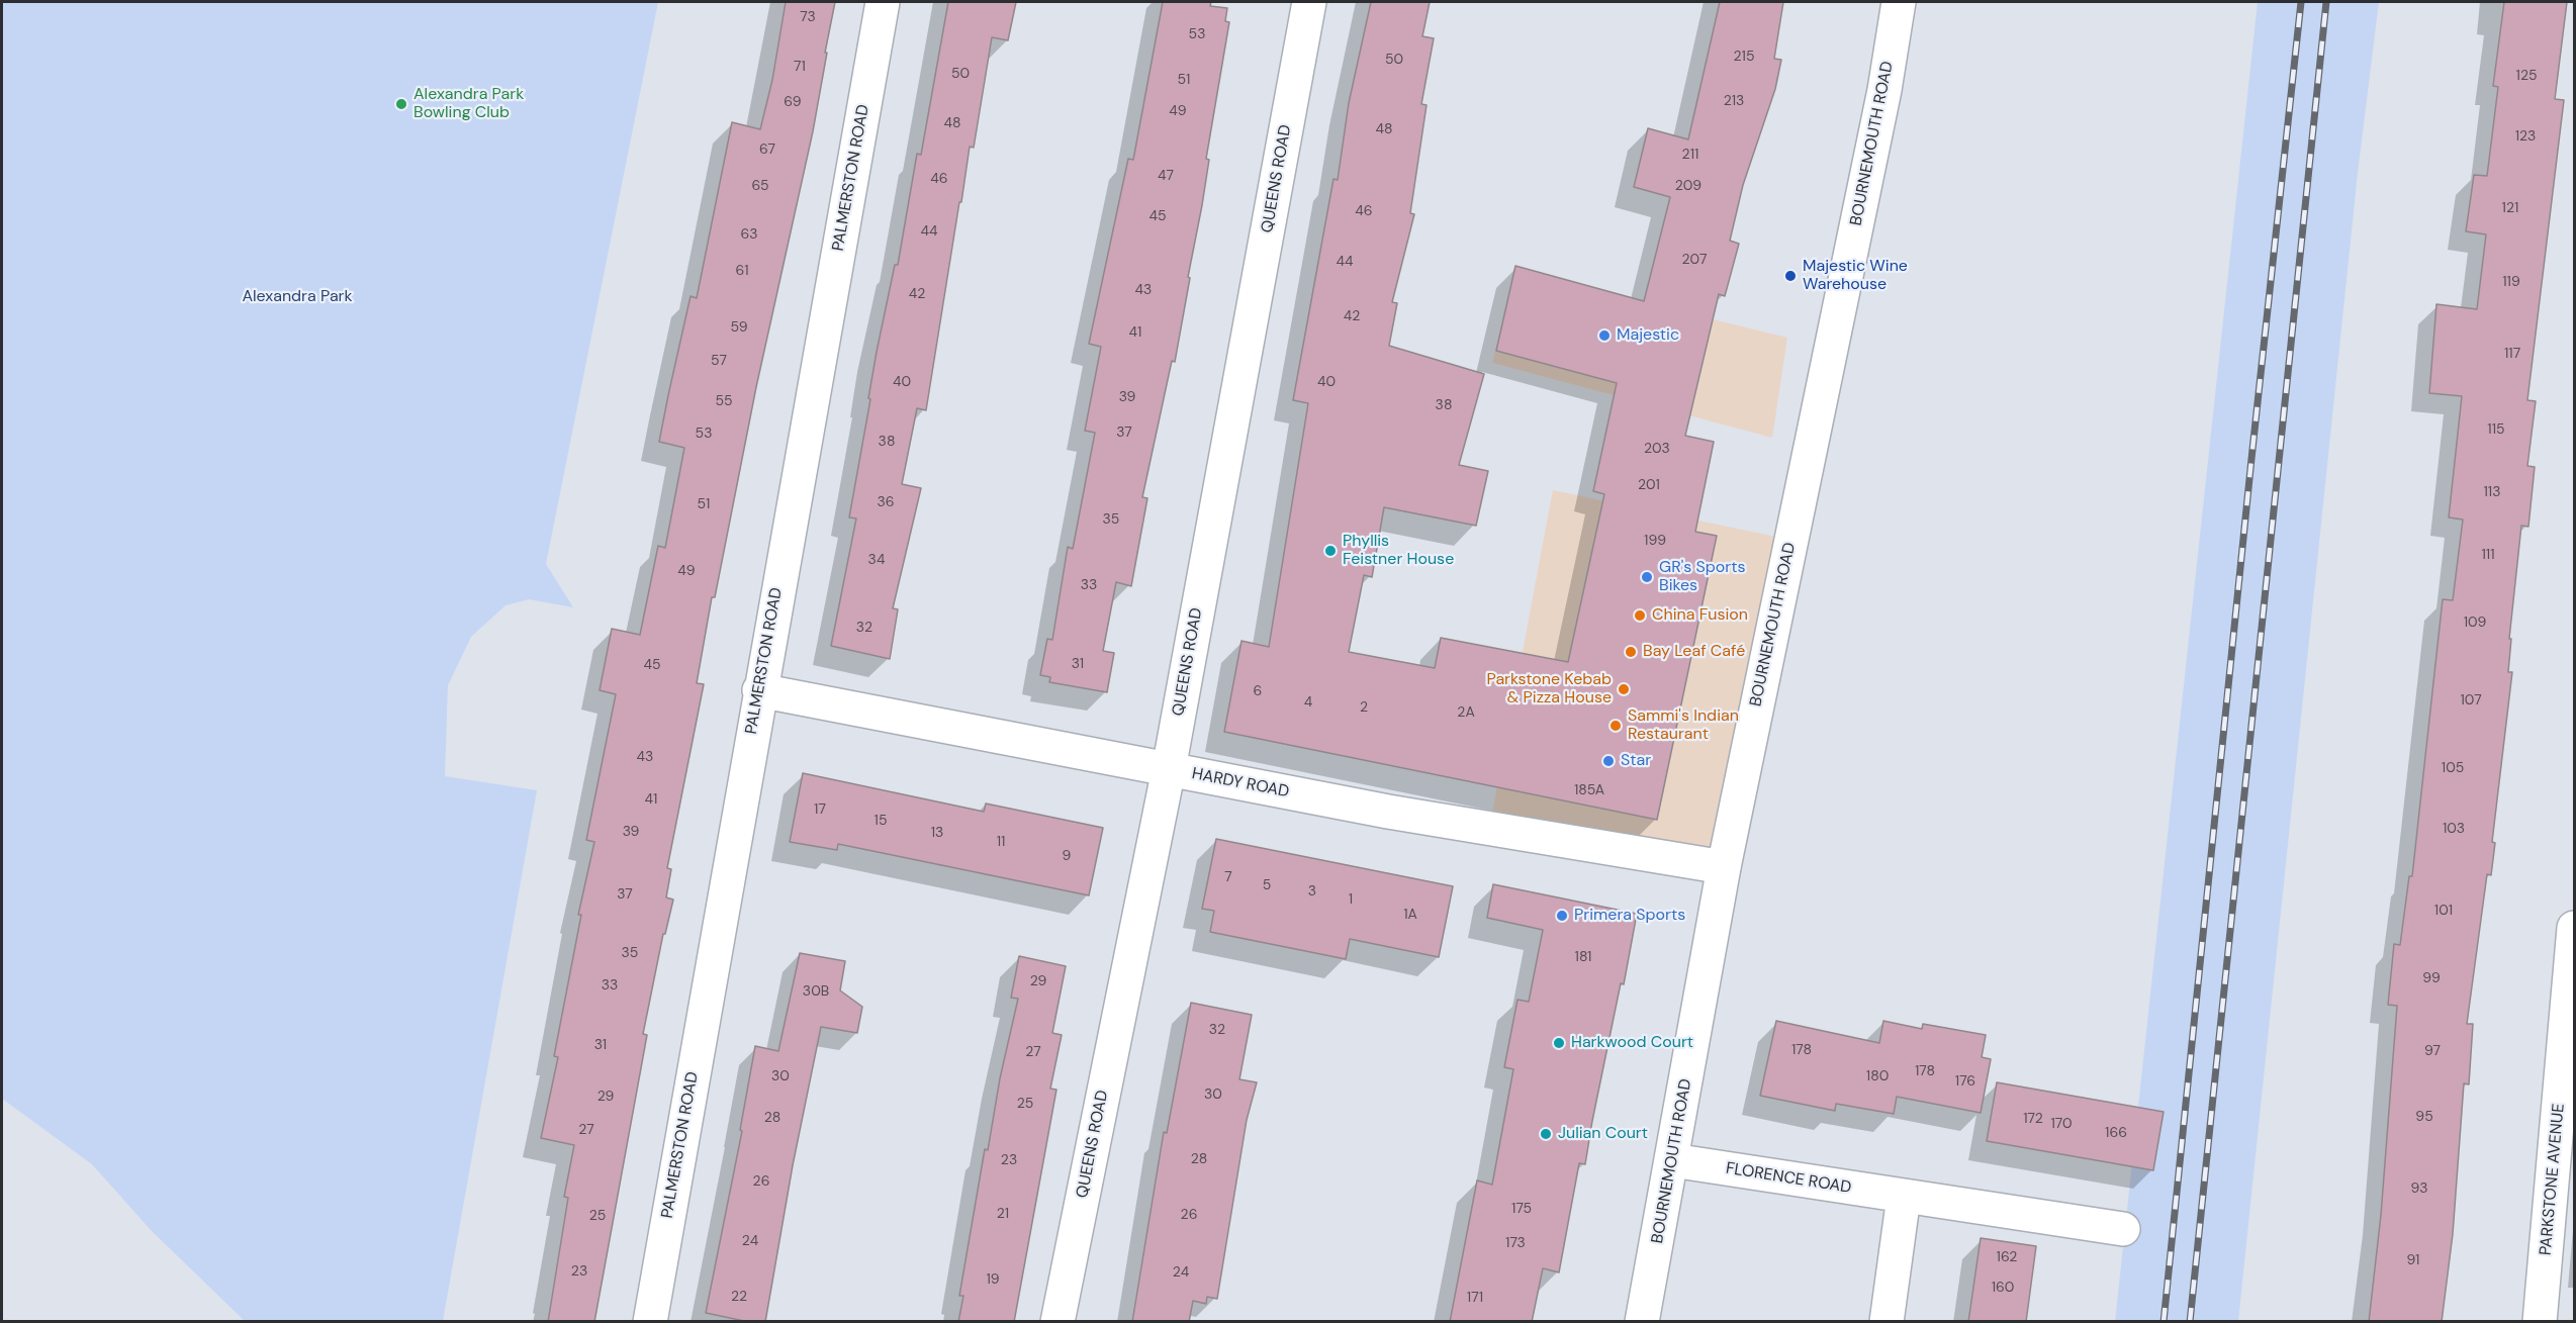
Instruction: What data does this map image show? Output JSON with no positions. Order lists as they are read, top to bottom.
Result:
{
  "streets": {
    "main road": [
      "BOURNEMOUTH ROAD",
      "PALMERSTON ROAD",
      "QUEENS ROAD",
      "HARDY ROAD",
      "FLORENCE ROAD",
      "PARKSTONE AVENUE"
    ]
  },
  "crossings": [
    ["BOURNEMOUTH ROAD", "HARDY ROAD"],
    ["BOURNEMOUTH ROAD", "FLORENCE ROAD"],
    ["PALMERSTON ROAD", "HARDY ROAD"],
    ["QUEENS ROAD", "HARDY ROAD"]
  ],
  "parks": ["Alexandra Park"],
  "places": [
    "Alexandra Park Bowling Club",
    "Majestic Wine Warehouse",
    "Majestic",
    "Phyllis Feistner House",
    "GR's Sports Bikes",
    "China Fusion",
    "Bay Leaf Café",
    "Parkstone Kebab & Pizza House",
    "Sammi's Indian Restaurant",
    "Star",
    "Primera Sports",
    "Harkwood Court",
    "Julian Court"
  ],
  "house_numbers": [
    "73",
    "53",
    "215",
    "50",
    "71",
    "50",
    "125",
    "51",
    "213",
    "69",
    "49",
    "48",
    "48",
    "123",
    "67",
    "211",
    "47",
    "46",
    "65",
    "209",
    "121",
    "46",
    "45",
    "44",
    "63",
    "207",
    "44",
    "61",
    "119",
    "43",
    "42",
    "42",
    "59",
    "41",
    "117",
    "57",
    "40",
    "40",
    "39",
    "55",
    "38",
    "115",
    "37",
    "53",
    "38",
    "203",
    "201",
    "113",
    "36",
    "51",
    "35",
    "199",
    "111",
    "34",
    "49",
    "33",
    "109",
    "32",
    "31",
    "45",
    "6",
    "107",
    "4",
    "2",
    "2A",
    "43",
    "105",
    "185A",
    "41",
    "17",
    "15",
    "103",
    "39",
    "13",
    "11",
    "9",
    "7",
    "5",
    "3",
    "37",
    "1",
    "101",
    "1A",
    "35",
    "181",
    "99",
    "29",
    "33",
    "30B",
    "32",
    "31",
    "178",
    "97",
    "27",
    "178",
    "30",
    "180",
    "176",
    "30",
    "29",
    "25",
    "95",
    "28",
    "172",
    "170",
    "27",
    "166",
    "28",
    "23",
    "26",
    "93",
    "175",
    "21",
    "26",
    "25",
    "24",
    "173",
    "162",
    "91",
    "23",
    "24",
    "19",
    "160",
    "22",
    "171"
  ]
}
